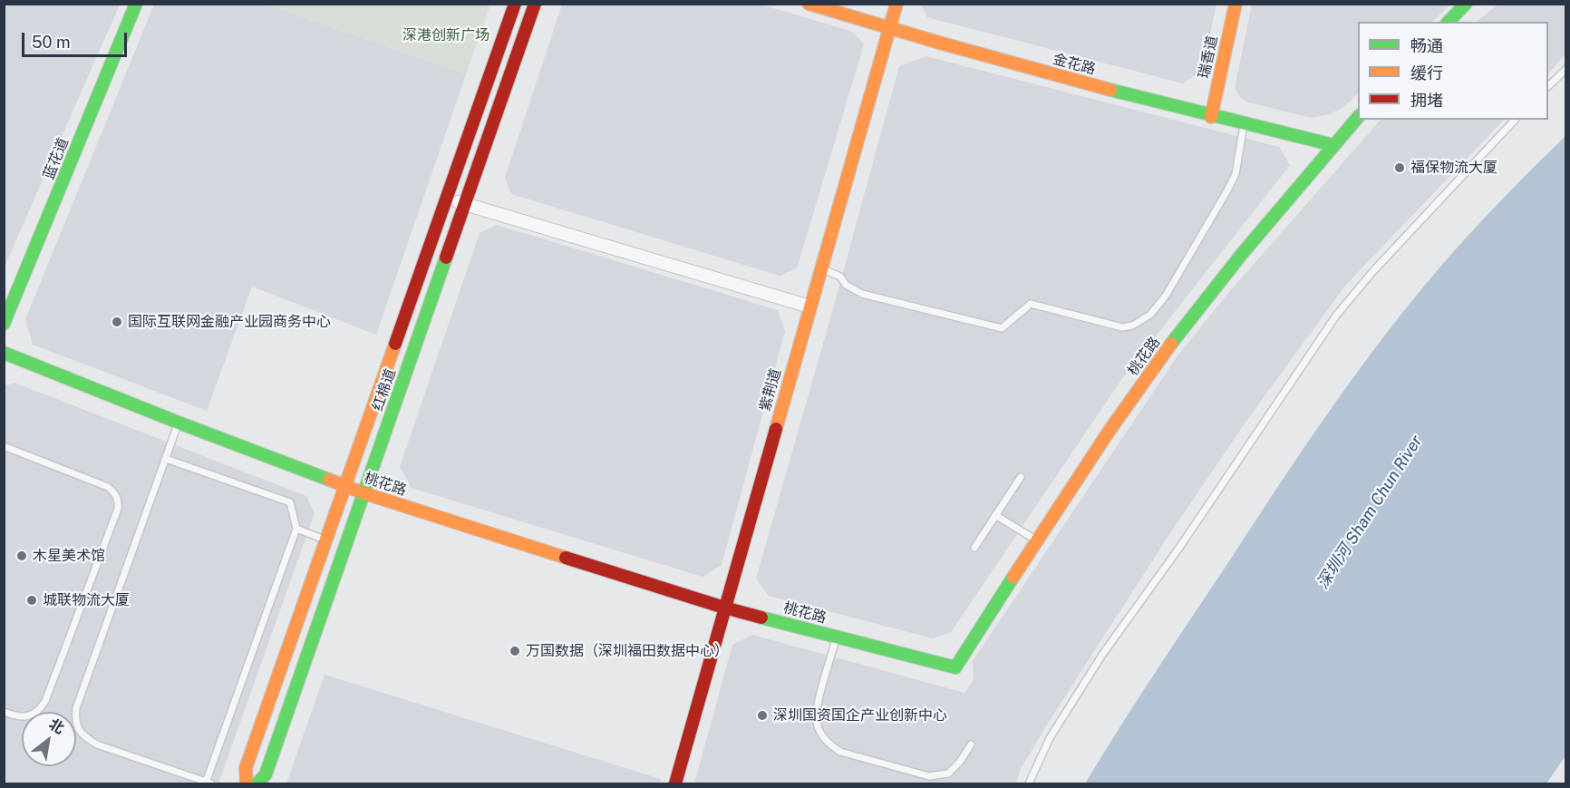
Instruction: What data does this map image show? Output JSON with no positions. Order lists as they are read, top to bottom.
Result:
{
  "streets": {
    "main road": [
      "瑞香道",
      "金花路",
      "蓝花道",
      "桃花路",
      "红棉道",
      "紫荆道"
    ]
  },
  "crossings": [
    ["瑞香道", "金花路"],
    ["金花路", "桃花路"],
    ["金花路", "紫荆道"],
    ["桃花路", "红棉道"],
    ["桃花路", "紫荆道"]
  ],
  "water": ["深圳河 Sham Chun River"],
  "parks": ["深港创新广场"],
  "places": [
    "福保物流大厦",
    "国际互联网金融产业园商务中心",
    "木星美术馆",
    "城联物流大厦",
    "万国数据（深圳福田数据中心）",
    "深圳国资国企产业创新中心"
  ],
  "legend": ["畅通", "缓行", "拥堵"],
  "scale_bar": "50 m",
  "north": "top right"
}
